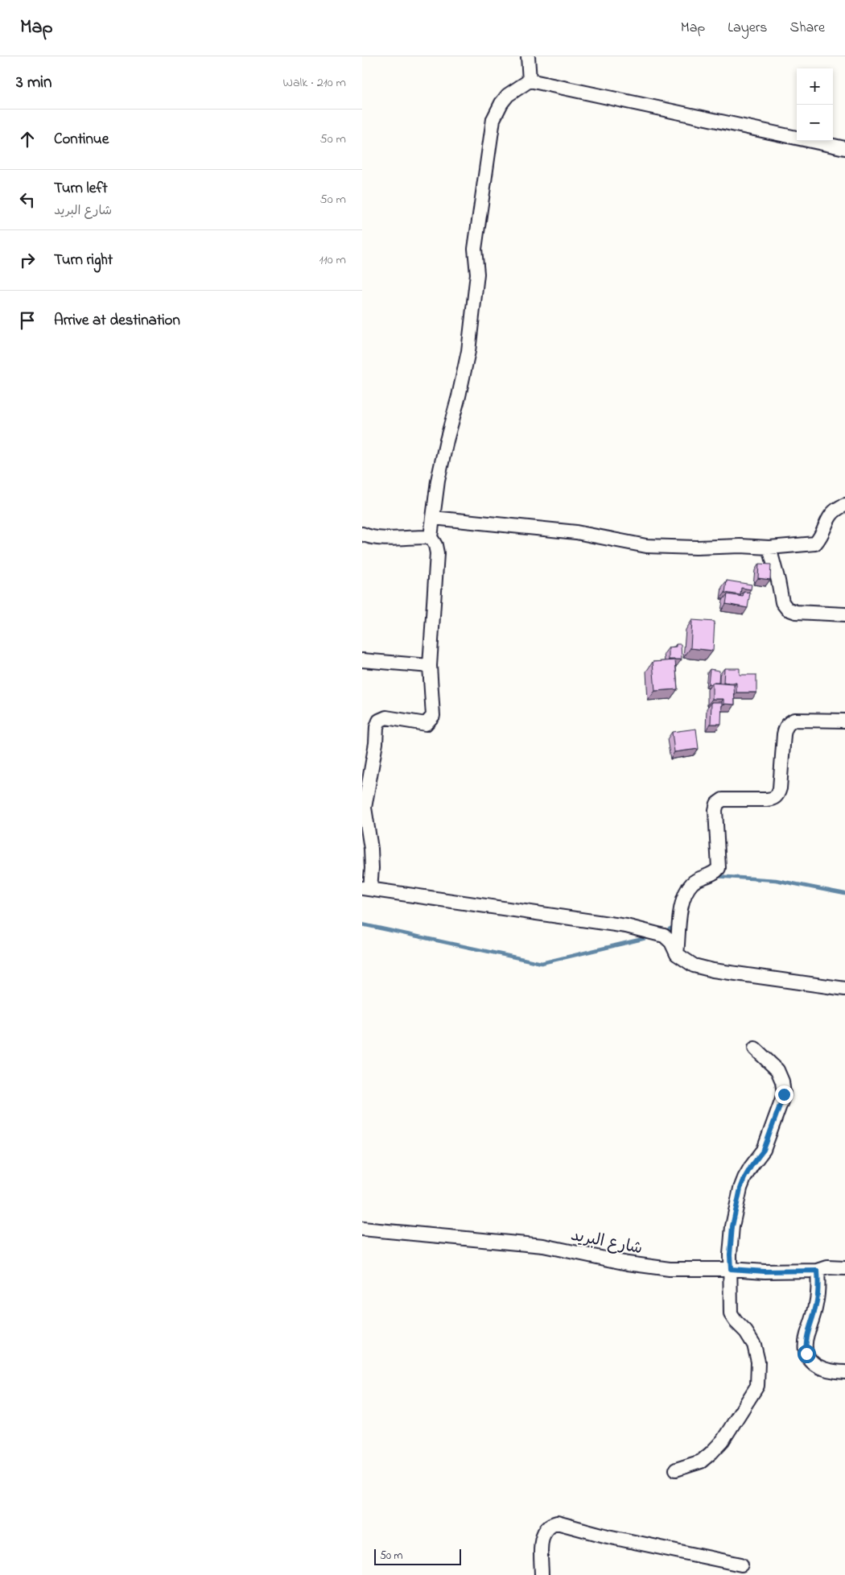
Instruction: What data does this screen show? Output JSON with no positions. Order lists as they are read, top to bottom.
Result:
{
  "streets": {
    "street": ["شارع البريد"]
  },
  "scale_bar": "50 m",
  "page": {
    "header": "Map",
    "nav": ["Map", "Layers", "Share"],
    "heading": ["3 min", "Walk · 210 m"],
    "map_buttons": ["+", "−"],
    "list": [
      ["Continue", "50 m"],
      ["Turn left", "شارع البريد", "50 m"],
      ["Turn right", "110 m"],
      "Arrive at destination"
    ],
    "scale": "50 m"
  }
}
